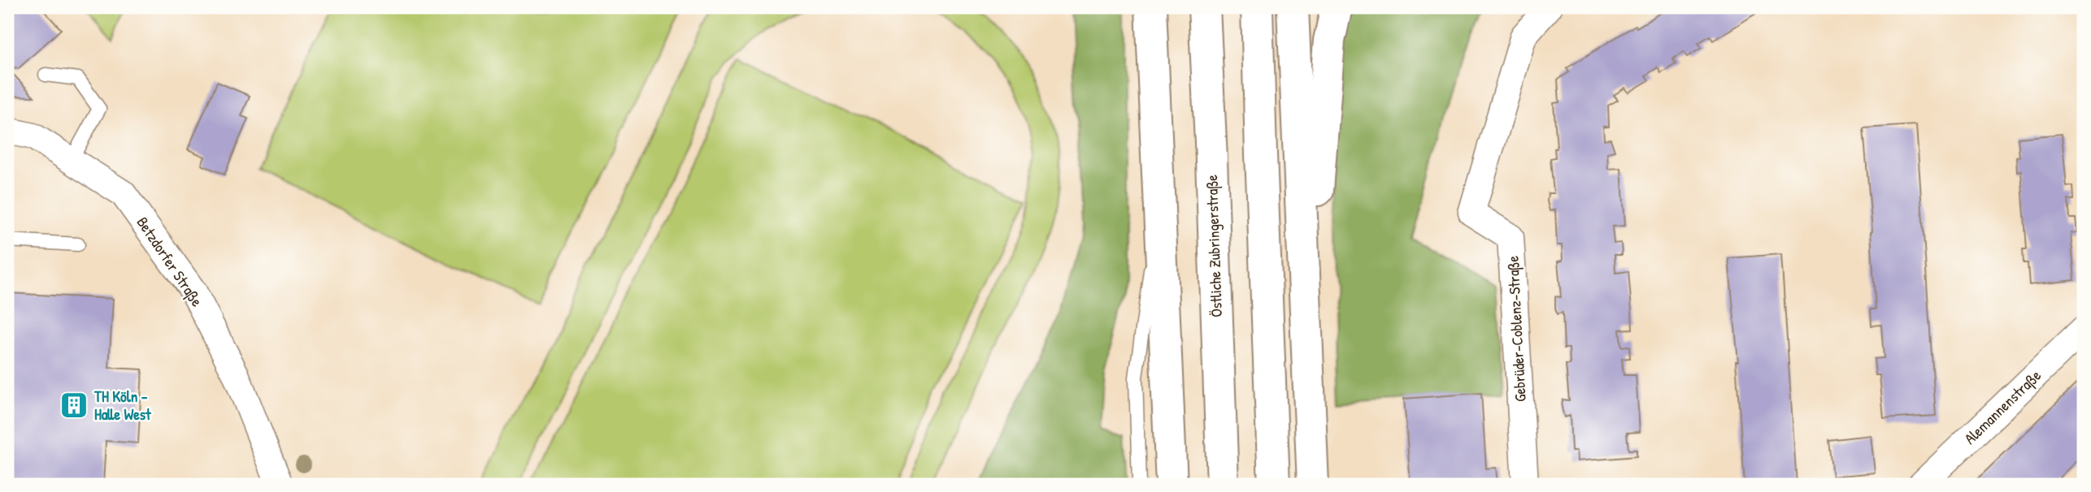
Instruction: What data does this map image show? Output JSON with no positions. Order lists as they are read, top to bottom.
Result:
{
  "streets": {
    "highway": ["Östliche Zubringerstraße"],
    "street": ["Betzdorfer Straße", "Gebrüder-Coblenz-Straße", "Alemannenstraße"]
  },
  "places": {
    "building": ["TH Köln - Halle West"]
  }
}
